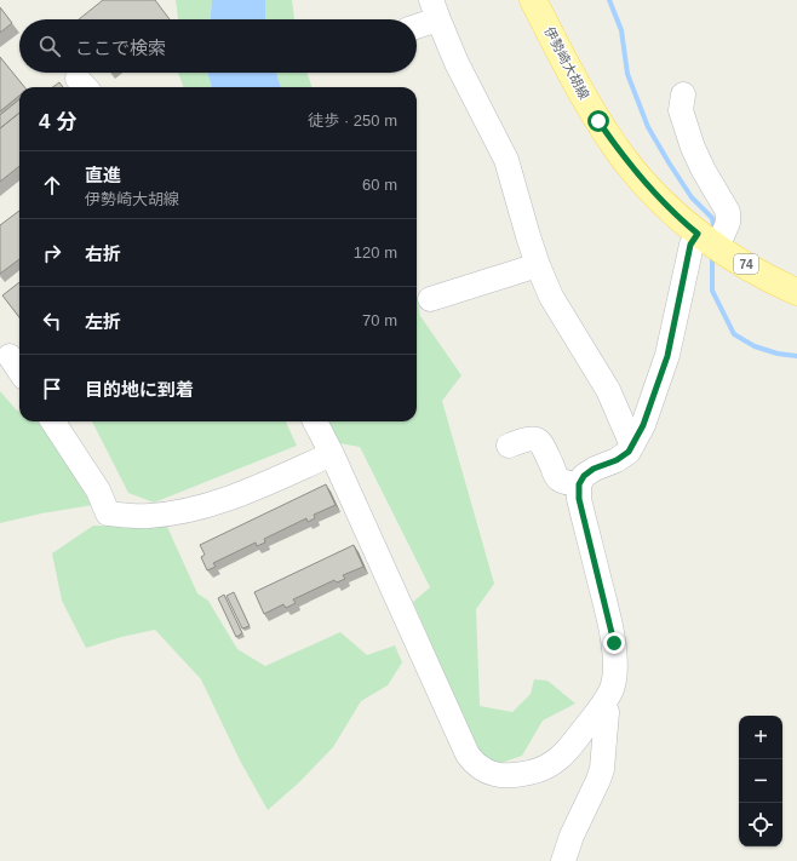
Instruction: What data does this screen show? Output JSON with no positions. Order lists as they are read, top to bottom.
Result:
{
  "streets": {
    "main road": ["伊勢崎大胡線", "74"]
  },
  "page": {
    "search": "ここで検索",
    "heading": ["4 分", "徒歩 · 250 m"],
    "list": [
      ["直進", "伊勢崎大胡線", "60 m"],
      ["右折", "120 m"],
      ["左折", "70 m"],
      "目的地に到着"
    ],
    "map_buttons": ["+", "−"]
  }
}
